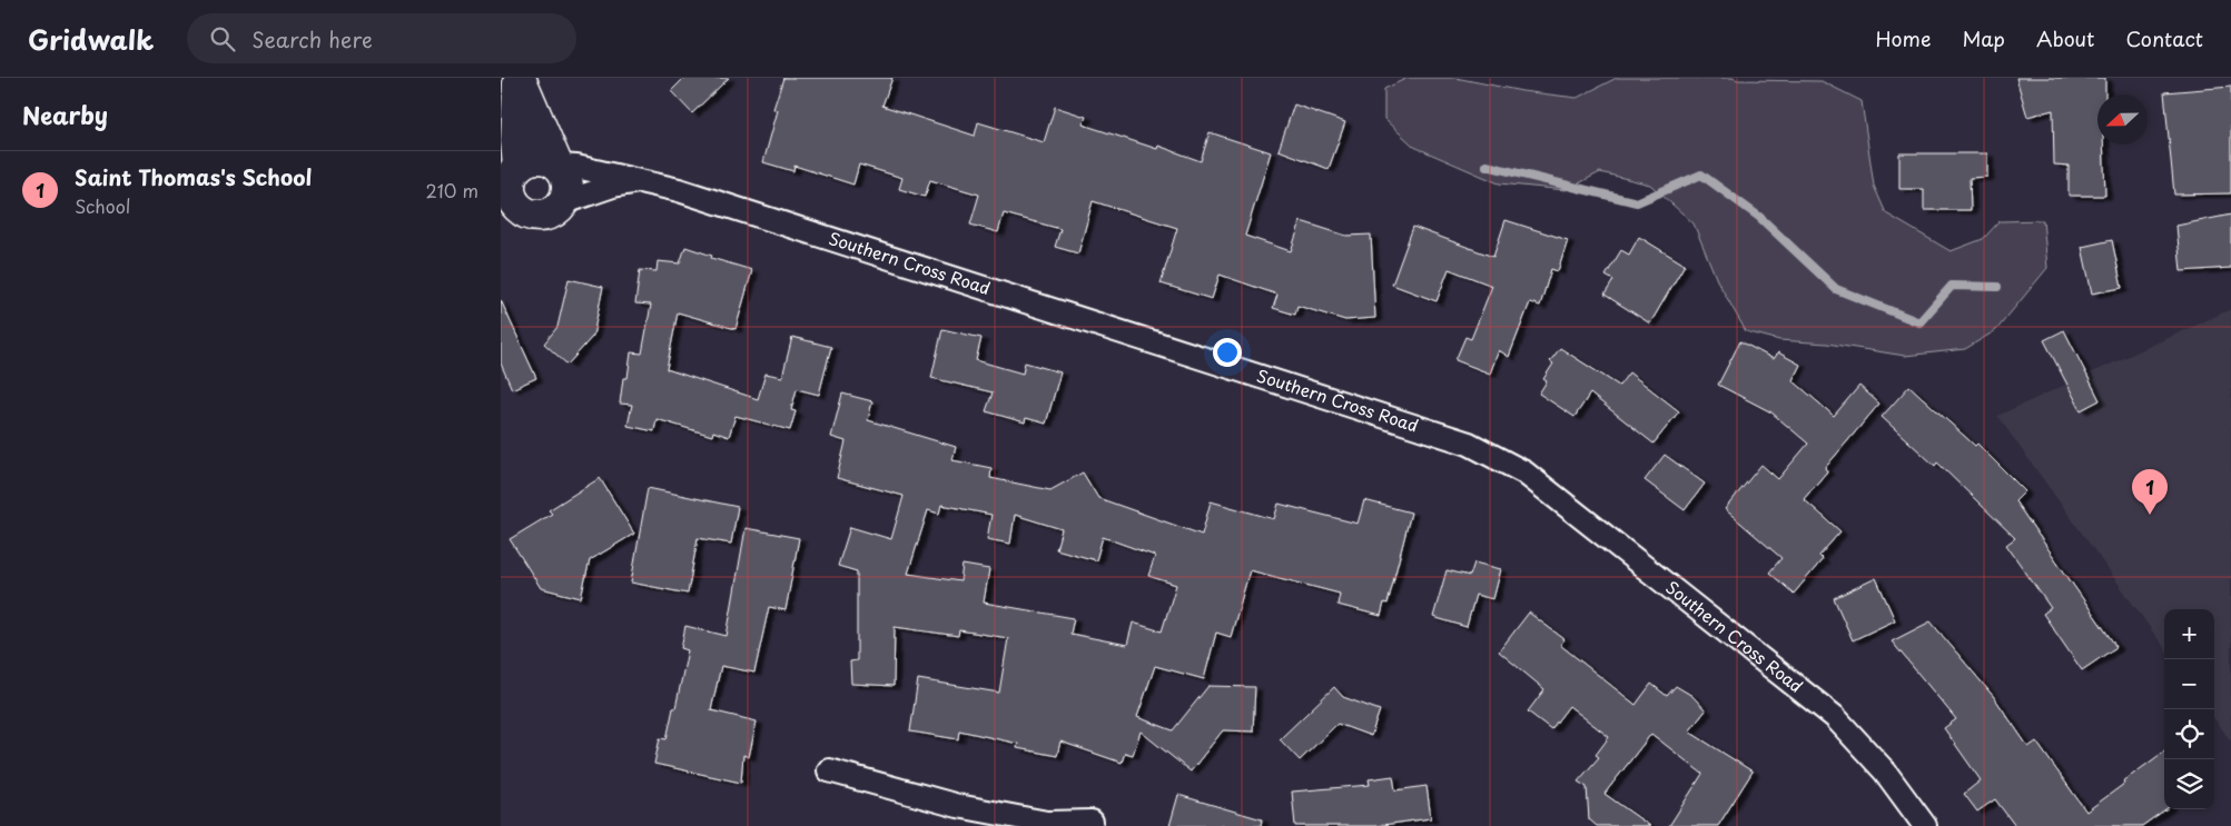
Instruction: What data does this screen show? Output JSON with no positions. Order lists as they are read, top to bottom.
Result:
{
  "streets": {
    "street": ["Southern Cross Road"]
  },
  "north": "left",
  "page": {
    "header": "Gridwalk",
    "search": "Search here",
    "nav": [
      "Home",
      "Map",
      "About",
      "Contact"
    ],
    "heading": "Nearby",
    "list": [
      {
        "mark": "1",
        "name": "Saint Thomas's School",
        "note": "School",
        "value": "210 m"
      }
    ],
    "pins": "1",
    "map_buttons": ["+", "−"]
  }
}
